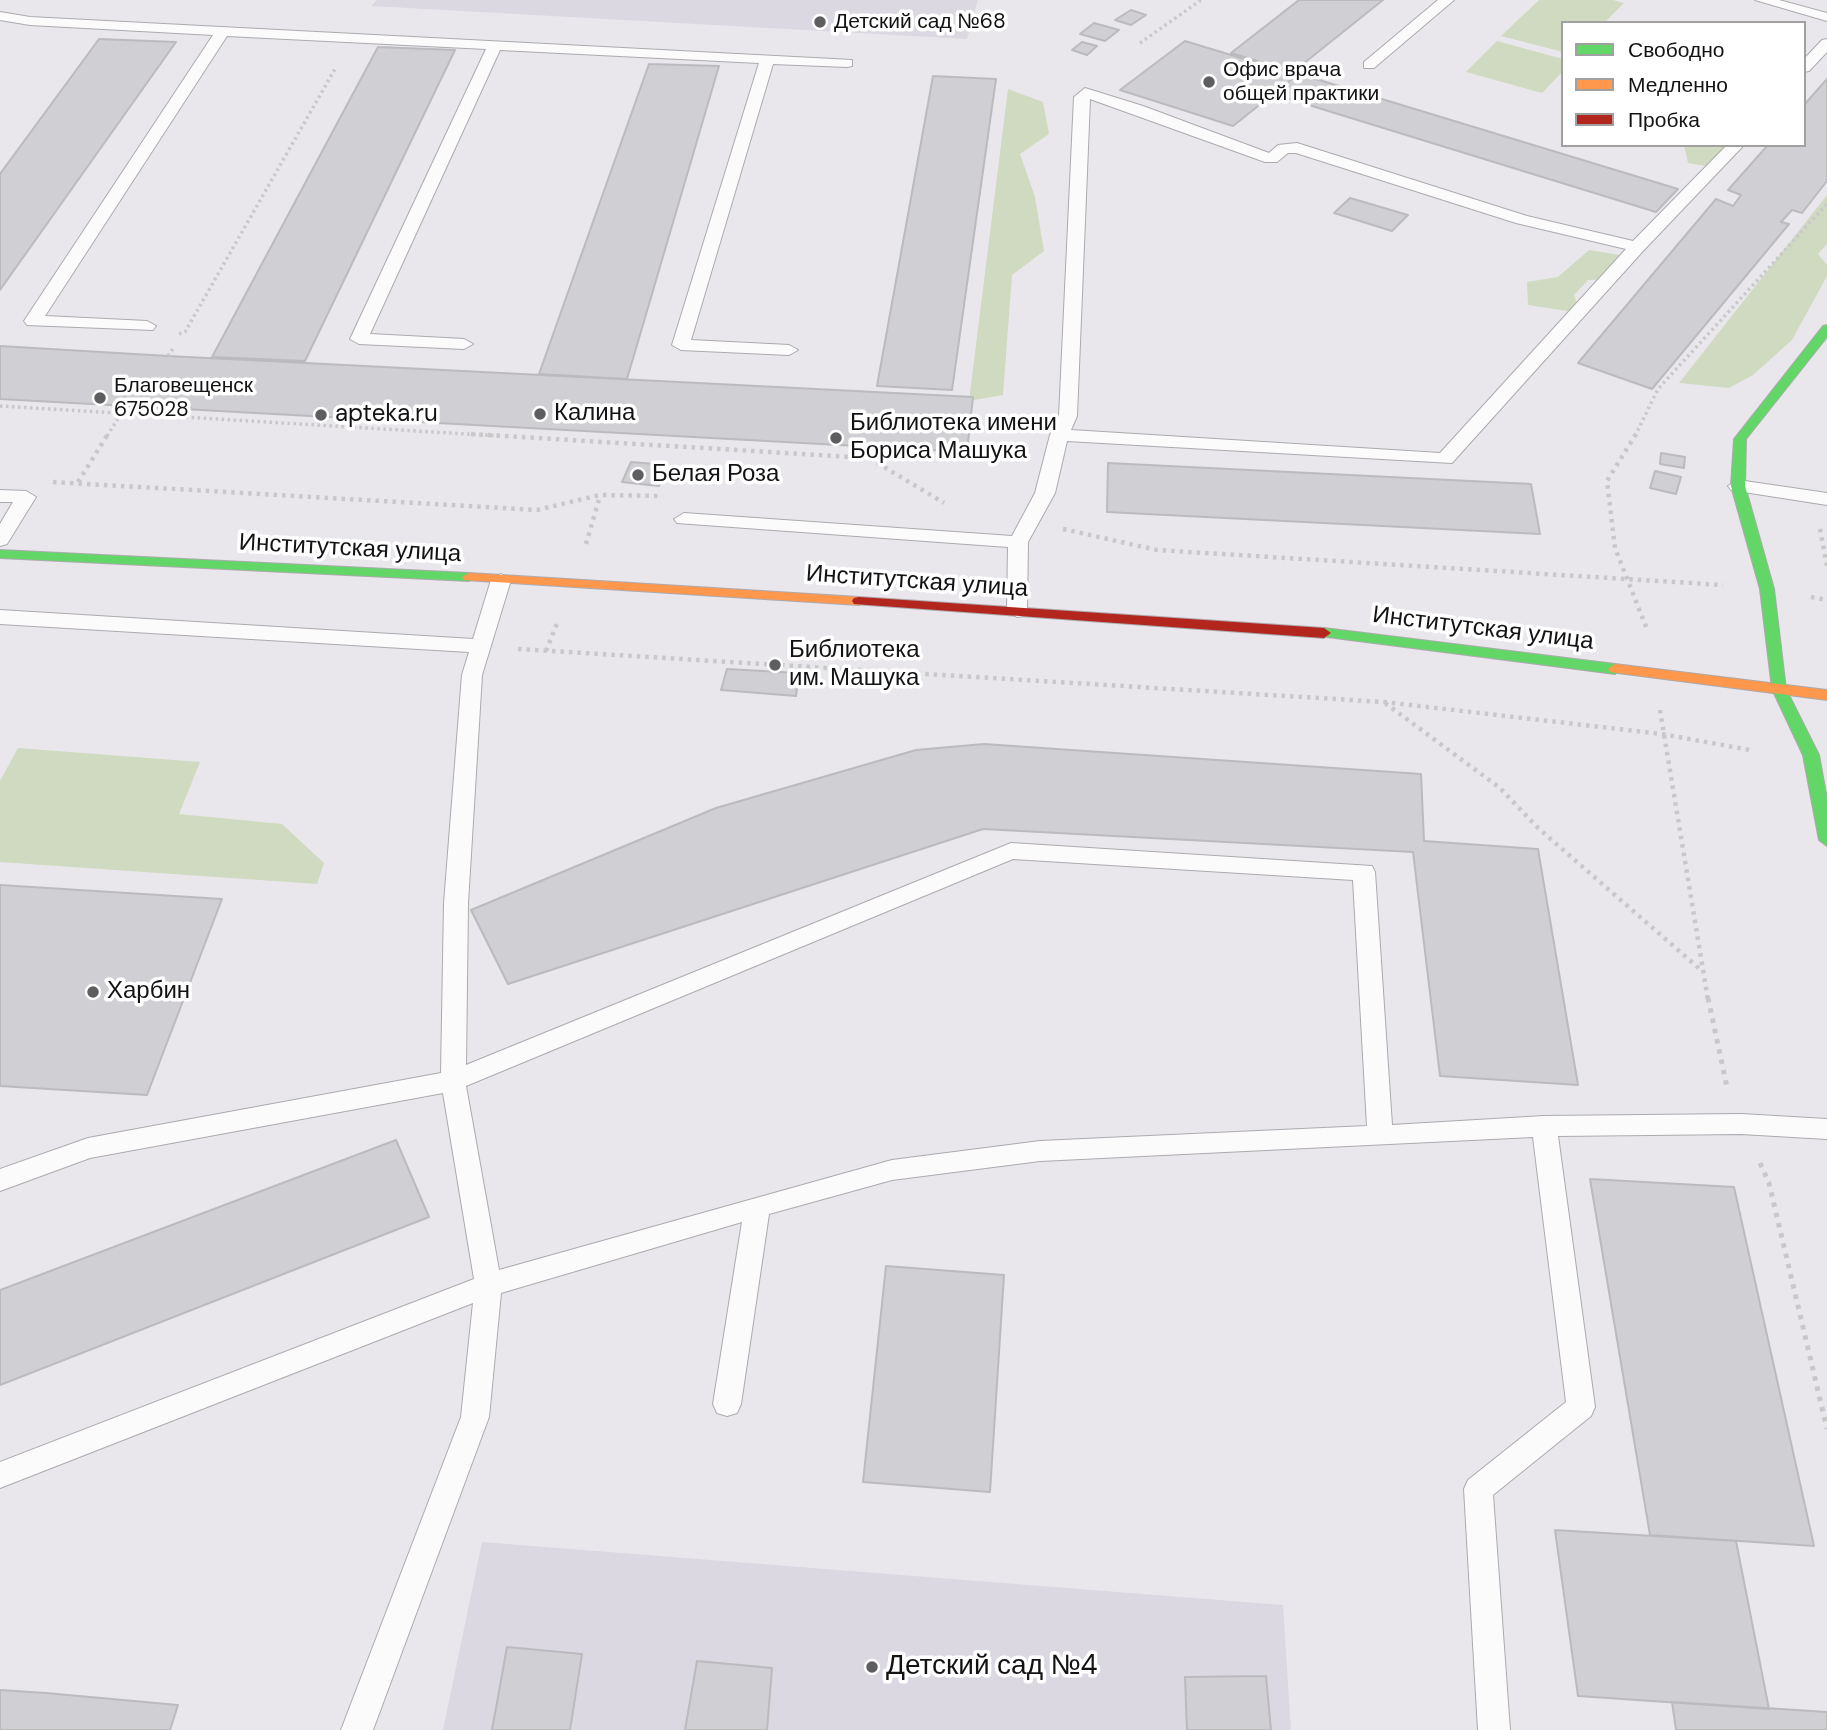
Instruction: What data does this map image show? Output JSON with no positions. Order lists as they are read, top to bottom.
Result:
{
  "streets": {
    "main road": ["Институтская улица"]
  },
  "places": [
    "Детский сад №68",
    "Офис врача общей практики",
    "Благовещенск 675028",
    "Калина",
    "apteka.ru",
    "Библиотека имени Бориса Машука",
    "Белая Роза",
    "Библиотека им. Машука",
    "Харбин",
    "Детский сад №4"
  ],
  "legend": ["Свободно", "Медленно", "Пробка"]
}
